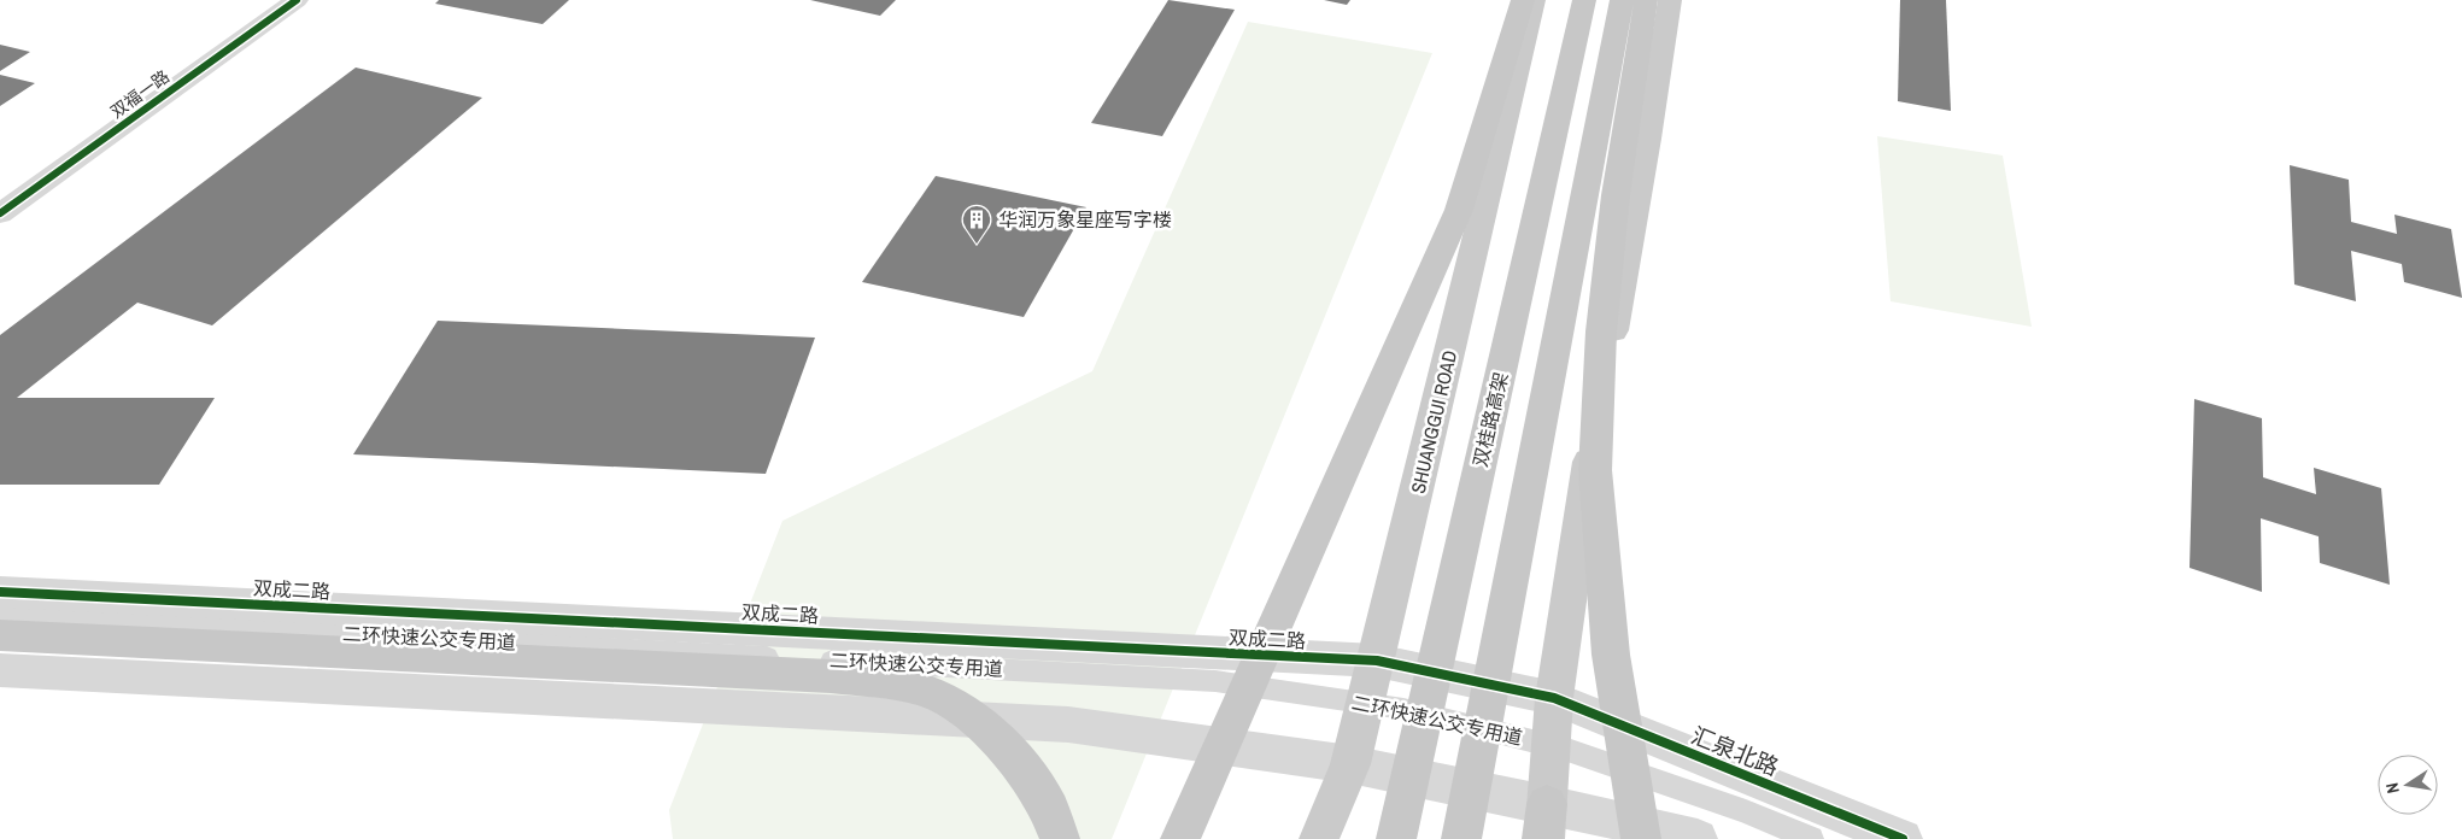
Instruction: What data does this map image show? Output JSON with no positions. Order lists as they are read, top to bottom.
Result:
{
  "streets": {
    "highway": ["双桂路高架"],
    "main road": ["SHUANGGUI ROAD"],
    "street": ["双福一路", "双成二路", "汇泉北路"],
    "lane": ["二环快速公交专用道"]
  },
  "crossings": [
    ["SHUANGGUI ROAD", "双成二路"],
    ["双成二路", "汇泉北路"]
  ],
  "places": {
    "building": ["华润万象星座写字楼"]
  },
  "north": "left"
}
